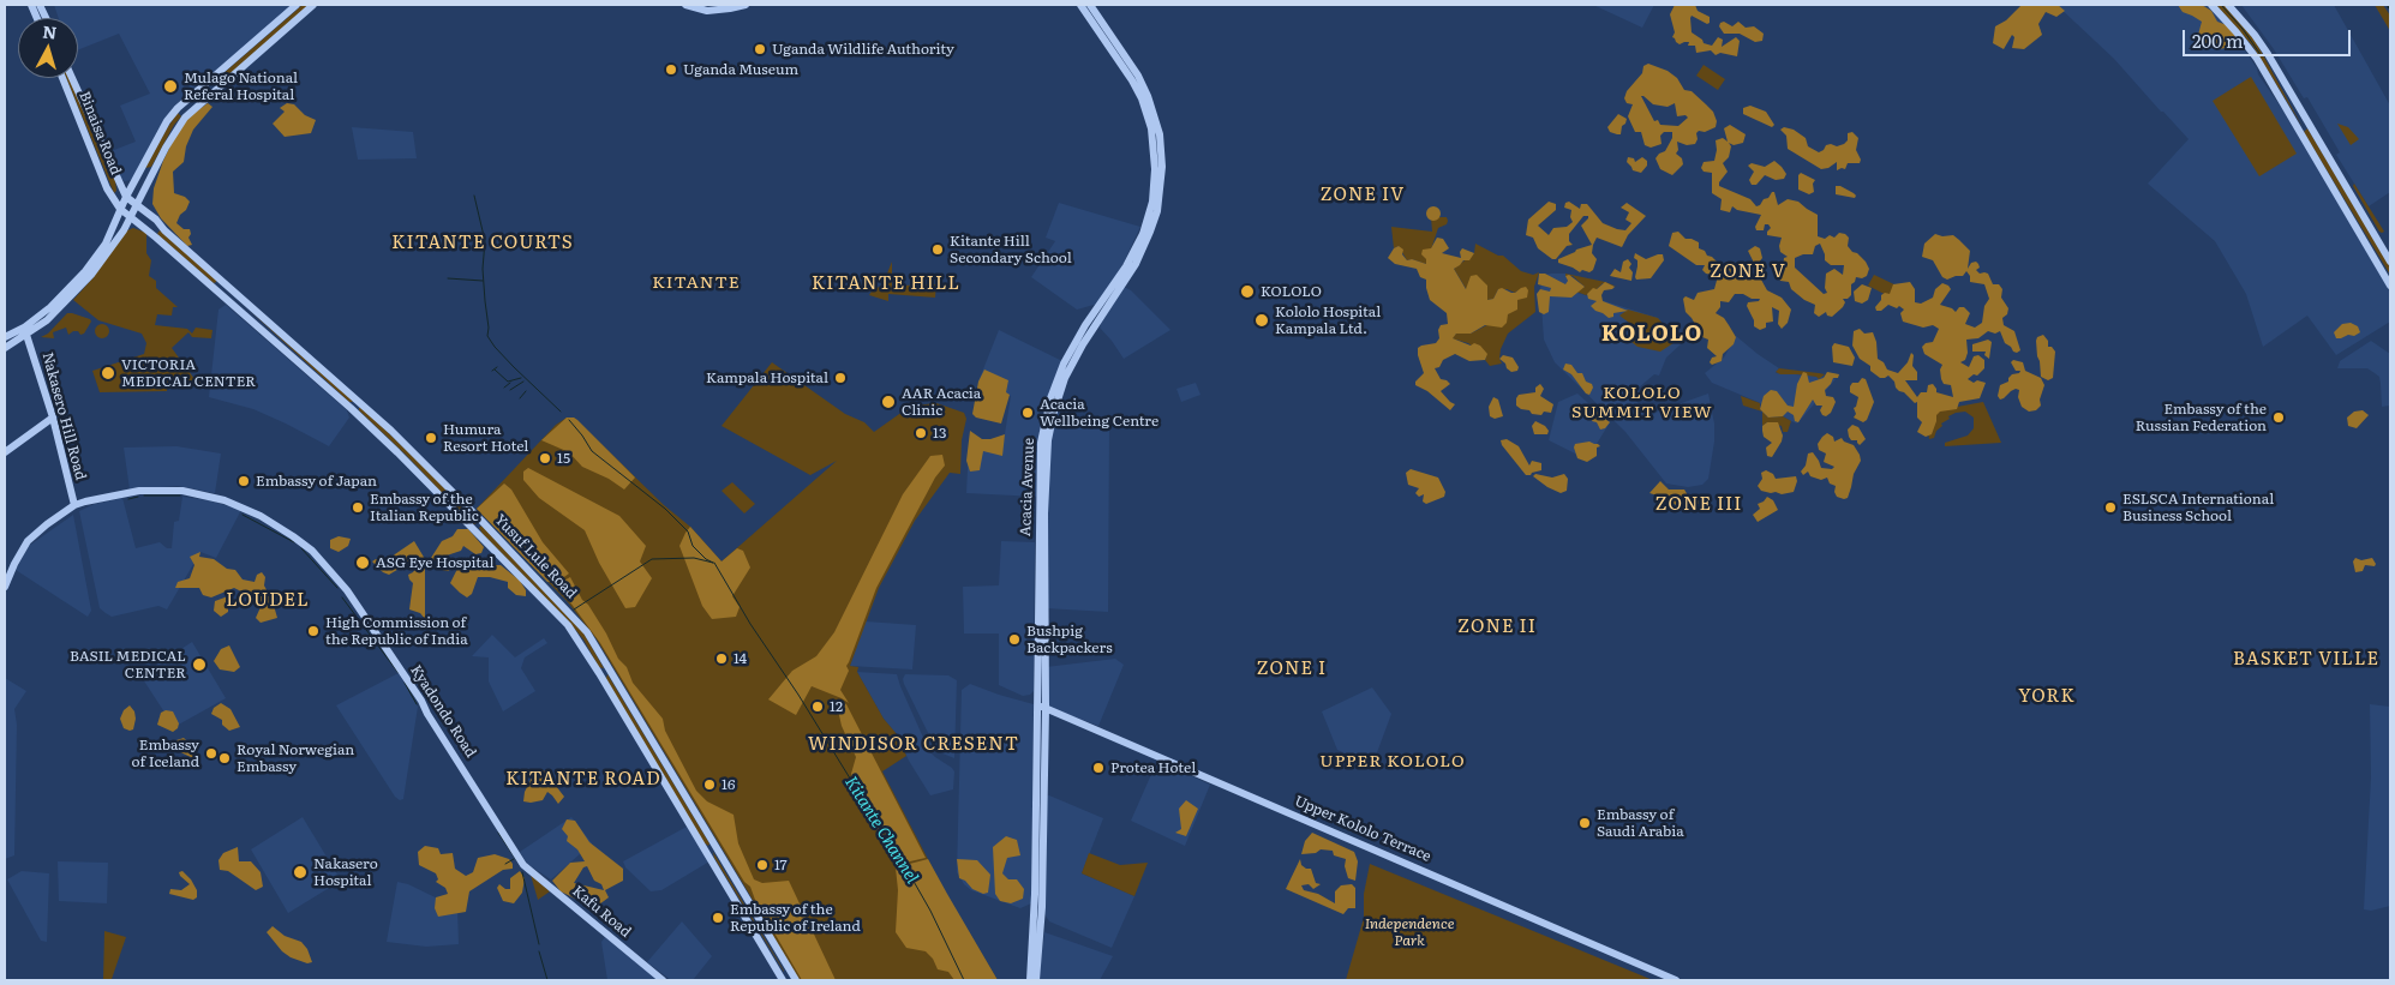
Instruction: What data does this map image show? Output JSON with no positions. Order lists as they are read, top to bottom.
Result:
{
  "streets": {
    "main road": [
      "Binaisa Road",
      "Nakasero Hill Road",
      "Acacia Avenue",
      "Yusuf Lule Road",
      "Kyadondo Road",
      "Upper Kololo Terrace",
      "Kafu Road"
    ]
  },
  "crossings": [
    ["Binaisa Road", "Yusuf Lule Road"],
    ["Nakasero Hill Road", "Kyadondo Road"],
    ["Acacia Avenue", "Upper Kololo Terrace"],
    ["Kyadondo Road", "Kafu Road"]
  ],
  "districts": [
    "ZONE IV",
    "KITANTE COURTS",
    "ZONE V",
    "KITANTE",
    "KITANTE HILL",
    "KOLOLO",
    "KOLOLO SUMMIT VIEW",
    "ZONE III",
    "LOUDEL",
    "ZONE II",
    "BASKET VILLE",
    "ZONE I",
    "YORK",
    "WINDISOR CRESENT",
    "UPPER KOLOLO",
    "KITANTE ROAD"
  ],
  "water": ["Kitante Channel"],
  "parks": ["Independence Park"],
  "places": [
    "Uganda Wildlife Authority",
    "Uganda Museum",
    "Mulago National Referal Hospital",
    "Kitante Hill Secondary School",
    "KOLOLO",
    "Kololo Hospital Kampala Ltd.",
    "VICTORIA MEDICAL CENTER",
    "Kampala Hospital",
    "AAR Acacia Clinic",
    "Acacia Wellbeing Centre",
    "Embassy of the Russian Federation",
    "13",
    "Humura Resort Hotel",
    "15",
    "Embassy of Japan",
    "Embassy of the Italian Republic",
    "ESLSCA International Business School",
    "ASG Eye Hospital",
    "High Commission of the Republic of India",
    "Bushpig Backpackers",
    "14",
    "BASIL MEDICAL CENTER",
    "12",
    "Embassy of Iceland",
    "Royal Norwegian Embassy",
    "Protea Hotel",
    "16",
    "Embassy of Saudi Arabia",
    "17",
    "Nakasero Hospital",
    "Embassy of the Republic of Ireland"
  ],
  "scale_bar": "200 m",
  "north": "top"
}
